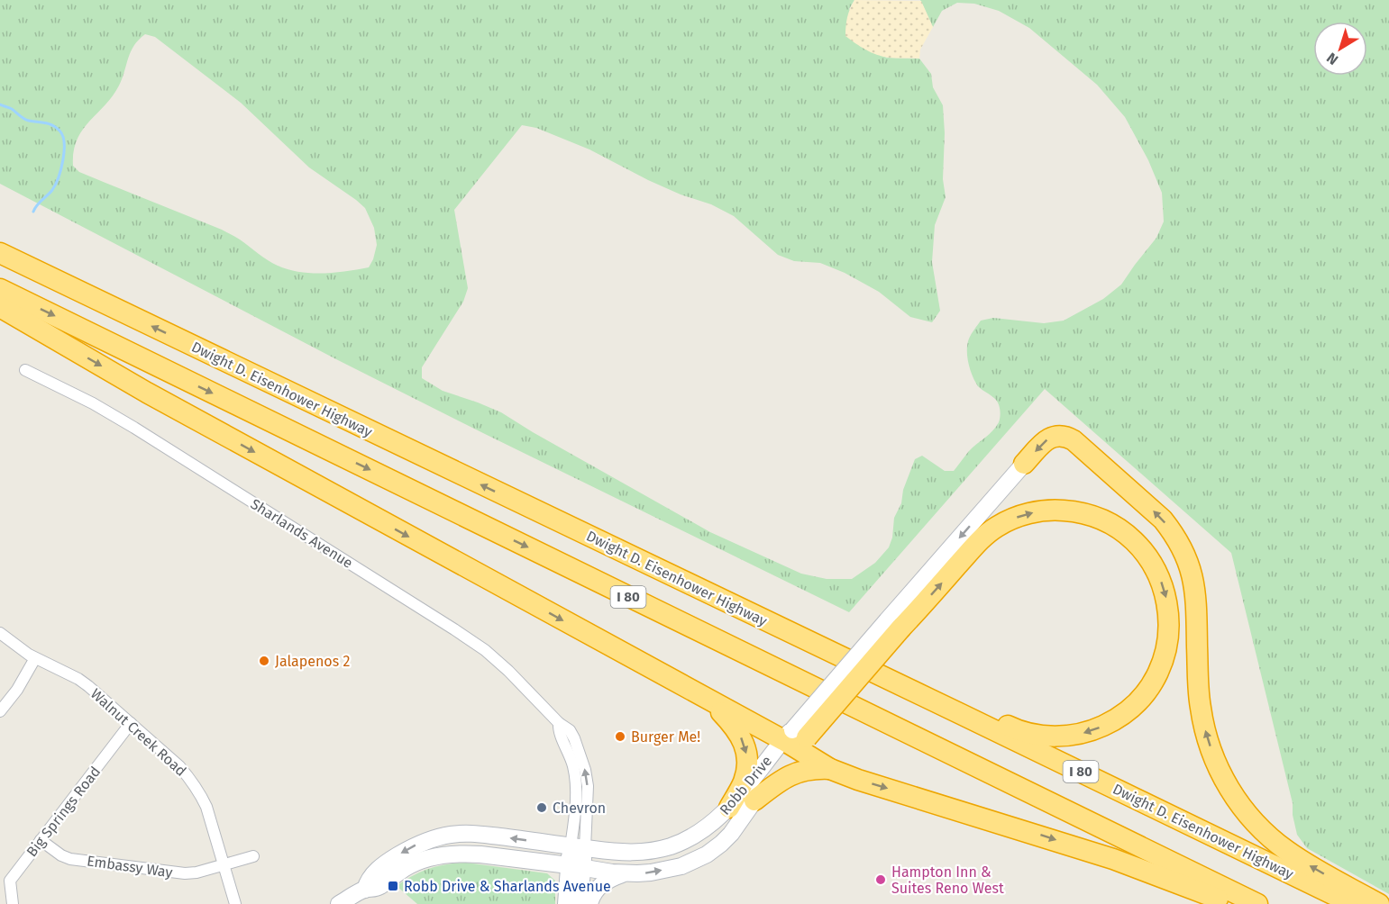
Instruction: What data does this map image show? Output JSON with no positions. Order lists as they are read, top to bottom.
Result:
{
  "streets": {
    "highway": ["Dwight D. Eisenhower Highway", "I 80"],
    "main road": ["Sharlands Avenue", "Robb Drive"],
    "street": ["Walnut Creek Road", "Big Springs Road", "Embassy Way"]
  },
  "crossings": [
    ["Sharlands Avenue", "Robb Drive"],
    ["Walnut Creek Road", "Big Springs Road"],
    ["Walnut Creek Road", "Embassy Way"],
    ["Big Springs Road", "Embassy Way"]
  ],
  "places": {
    "other": [
      "Jalapenos 2",
      "Burger Me!",
      "Chevron",
      "Hampton Inn & Suites Reno West"
    ],
    "transit": ["Robb Drive & Sharlands Avenue"]
  },
  "north": "bottom left"
}
